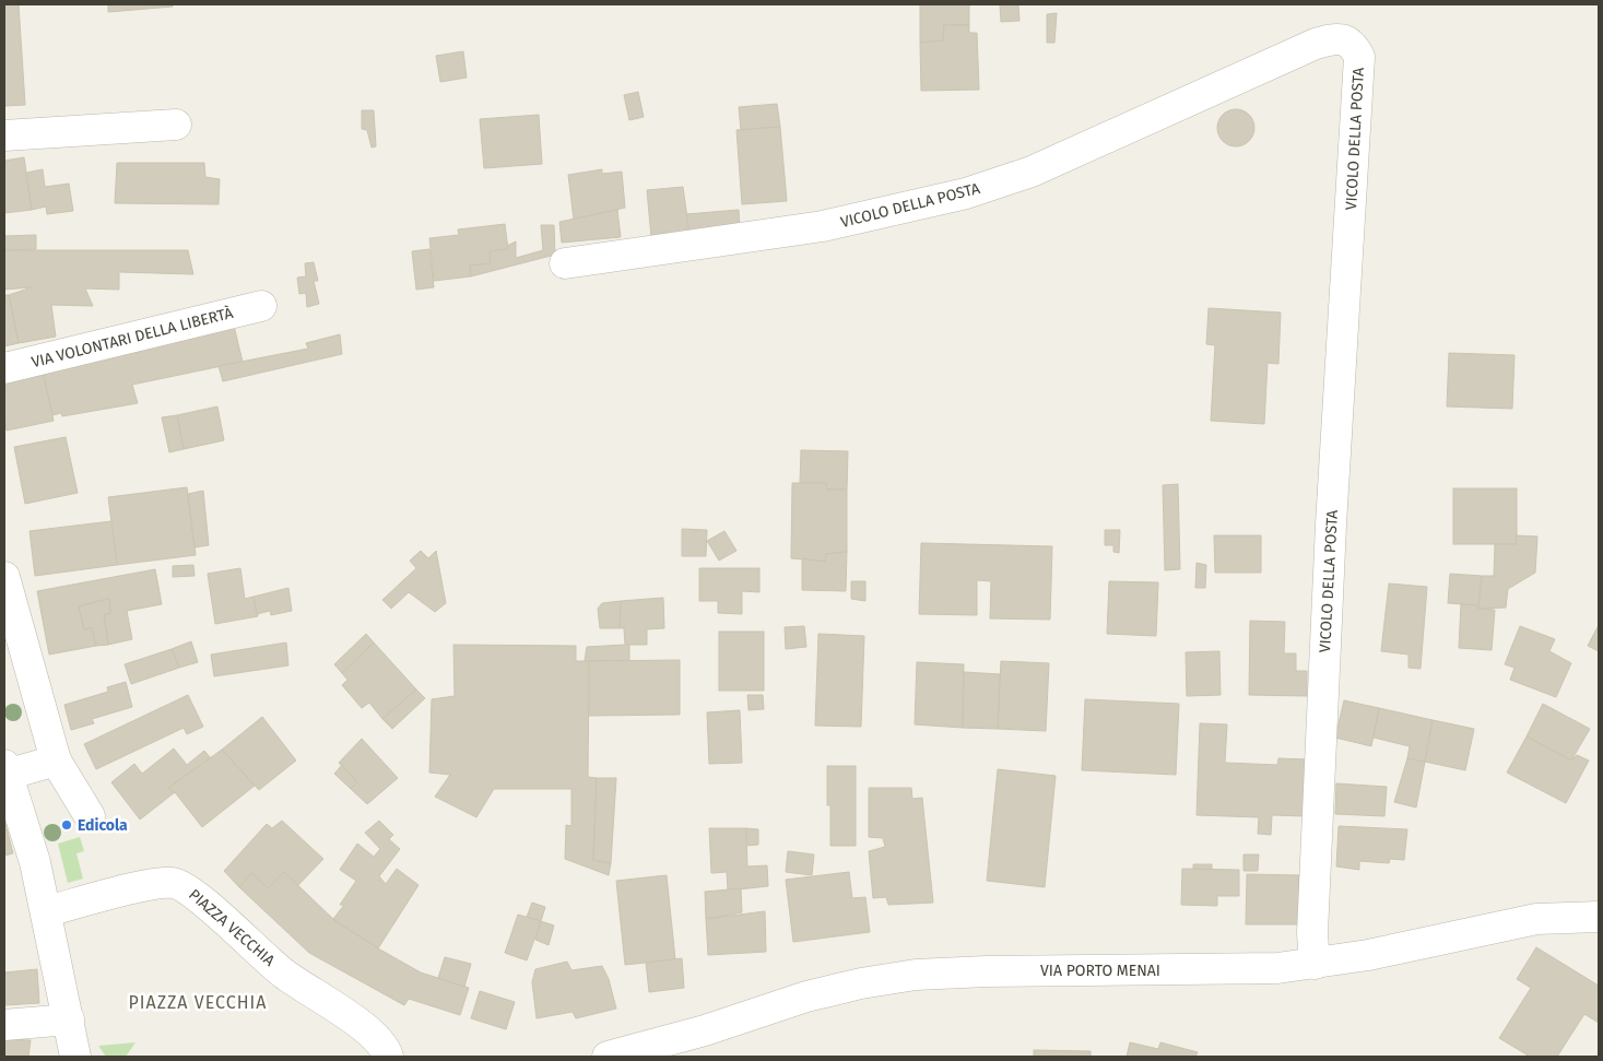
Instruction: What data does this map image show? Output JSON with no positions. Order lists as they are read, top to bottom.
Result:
{
  "streets": {
    "street": [
      "VICOLO DELLA POSTA",
      "VIA VOLONTARI DELLA LIBERTÀ",
      "PIAZZA VECCHIA",
      "VIA PORTO MENAI"
    ]
  },
  "crossings": [
    ["VICOLO DELLA POSTA", "VIA PORTO MENAI"]
  ],
  "districts": ["PIAZZA VECCHIA"],
  "places": ["Edicola"]
}
